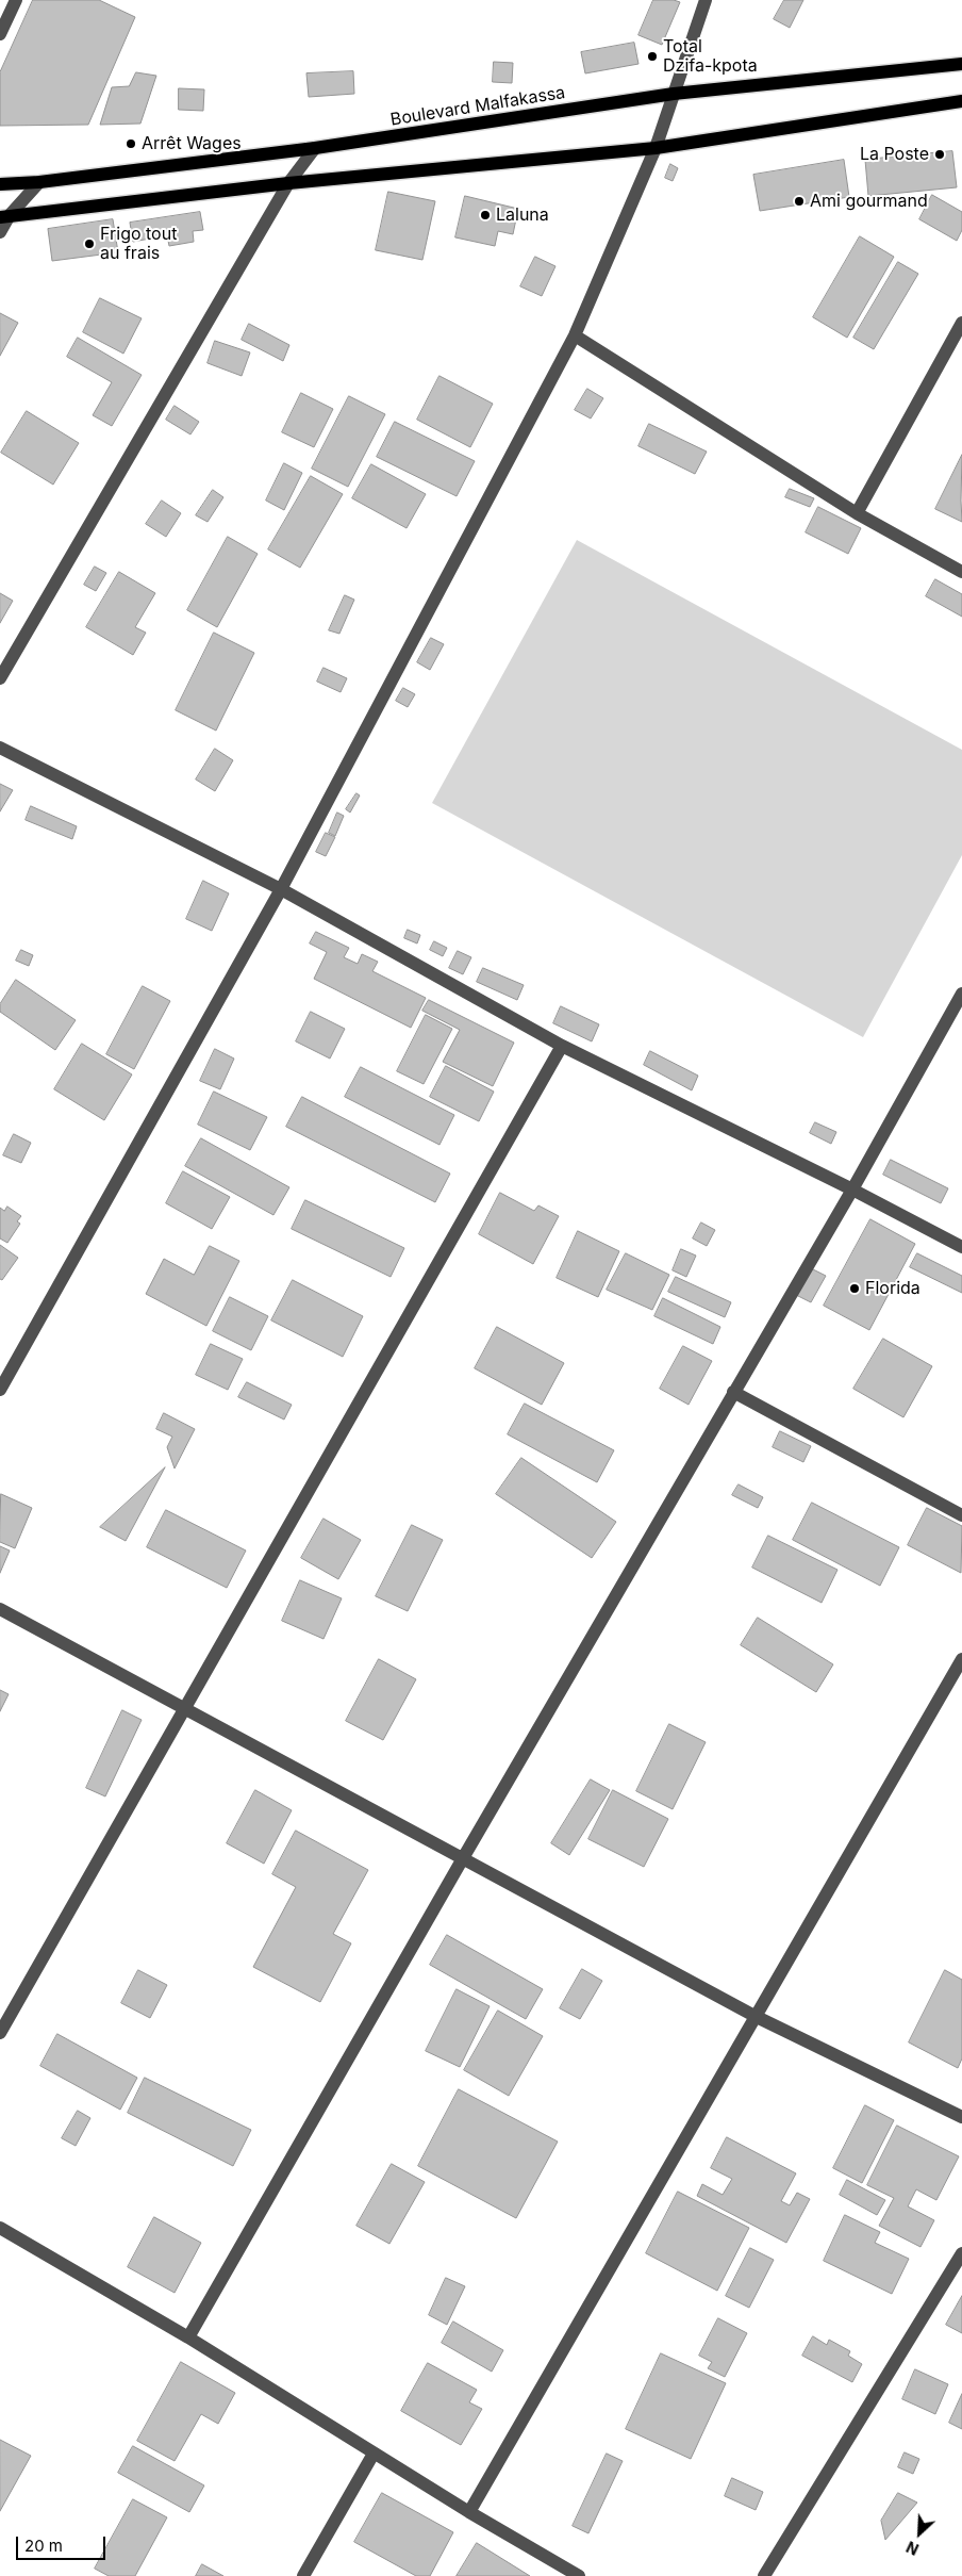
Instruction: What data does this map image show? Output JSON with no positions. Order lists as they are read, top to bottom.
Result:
{
  "streets": {
    "main road": ["Boulevard Malfakassa"]
  },
  "places": [
    "Total Dzifa-kpota",
    "Arrêt Wages",
    "La Poste",
    "Ami gourmand",
    "Laluna",
    "Frigo tout au frais",
    "Florida"
  ],
  "scale_bar": "20 m",
  "north": "bottom left"
}
